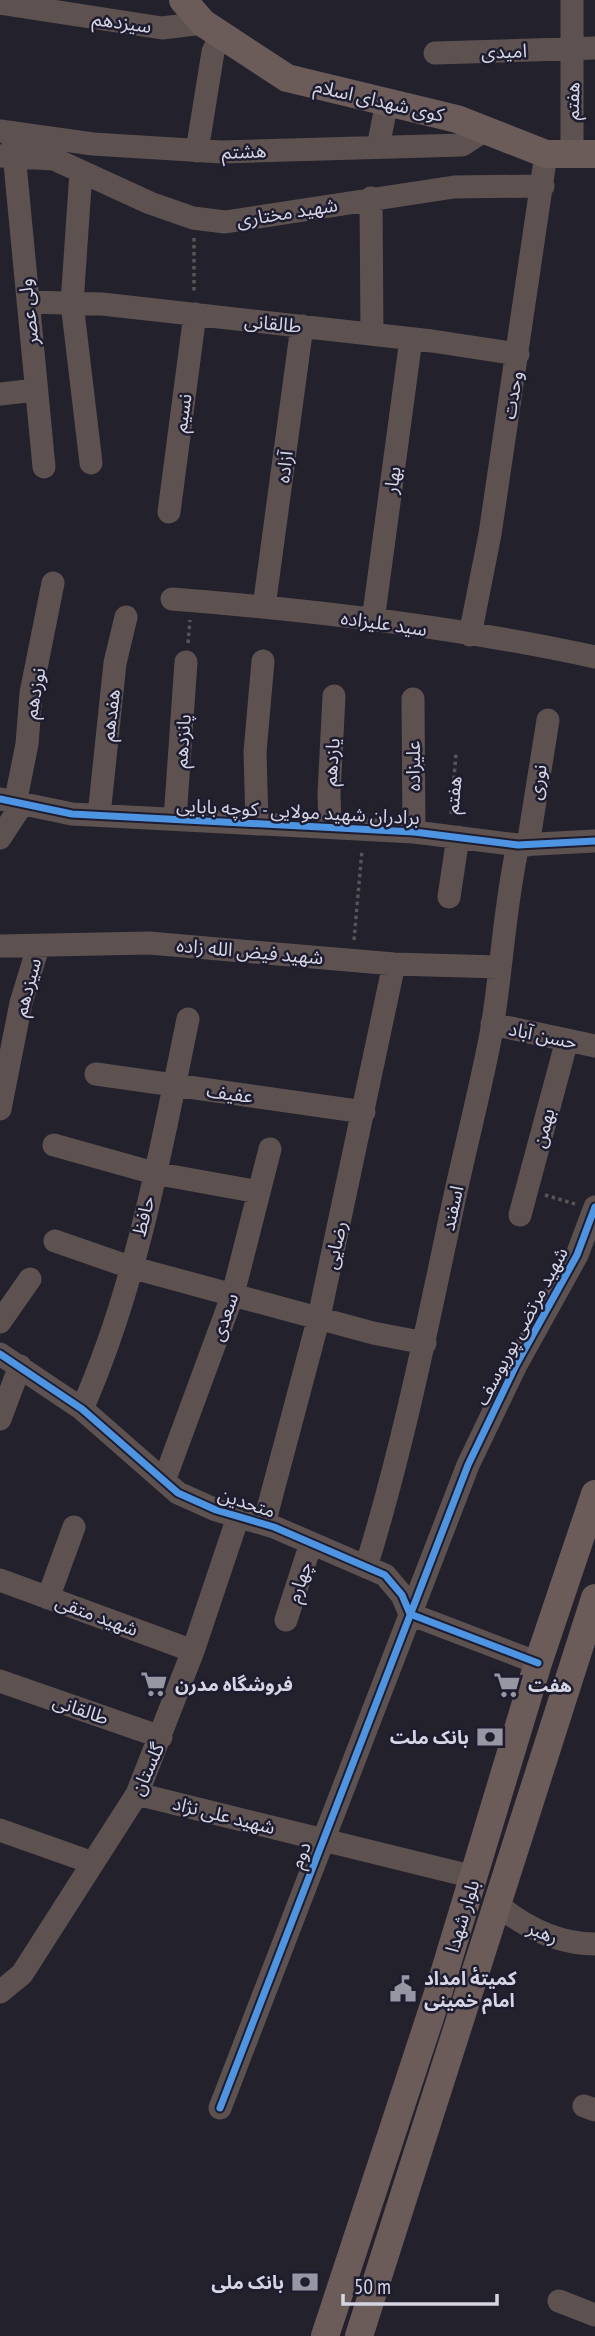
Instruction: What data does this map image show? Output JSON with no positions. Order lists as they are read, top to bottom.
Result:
{
  "streets": {
    "main road": ["کوی شهدای اسلام", "بلوار شهدا"],
    "street": [
      "سیزدهم",
      "امیدی",
      "هفتم",
      "هشتم",
      "شهید مختاری",
      "ولی عصر",
      "طالقانی",
      "وحدت",
      "نسیم",
      "آزاده",
      "بهار",
      "سید علیزاده",
      "نوزدهم",
      "هفدهم",
      "پانزدهم",
      "یازدهم",
      "علیزاده",
      "نوری",
      "برادران شهید مولایی - کوچه بابایی",
      "شهید فیض الله زاده",
      "حسن آباد",
      "عفیف",
      "بهمن",
      "اسفند",
      "حافظ",
      "رضایی",
      "سعدی",
      "شهید مرتضی پوریوسف",
      "متحدین",
      "چهارم",
      "شهید متقی",
      "گلستان",
      "شهید علی نژاد",
      "دوم",
      "رهبر"
    ]
  },
  "crossings": [
    ["سیزدهم", "کوی شهدای اسلام"],
    ["سیزدهم", "شهید فیض الله زاده"],
    ["امیدی", "هفتم"],
    ["کوی شهدای اسلام", "هفتم"],
    ["کوی شهدای اسلام", "هشتم"],
    ["کوی شهدای اسلام", "وحدت"],
    ["هفتم", "وحدت"],
    ["هفتم", "برادران شهید مولایی - کوچه بابایی"],
    ["هشتم", "ولی عصر"],
    ["شهید مختاری", "ولی عصر"],
    ["شهید مختاری", "وحدت"],
    ["ولی عصر", "طالقانی"],
    ["طالقانی", "وحدت"],
    ["طالقانی", "نسیم"],
    ["طالقانی", "آزاده"],
    ["طالقانی", "بهار"],
    ["طالقانی", "گلستان"],
    ["وحدت", "سید علیزاده"],
    ["آزاده", "سید علیزاده"],
    ["بهار", "سید علیزاده"],
    ["نوزدهم", "برادران شهید مولایی - کوچه بابایی"],
    ["هفدهم", "برادران شهید مولایی - کوچه بابایی"],
    ["پانزدهم", "برادران شهید مولایی - کوچه بابایی"],
    ["یازدهم", "برادران شهید مولایی - کوچه بابایی"],
    ["علیزاده", "برادران شهید مولایی - کوچه بابایی"],
    ["نوری", "برادران شهید مولایی - کوچه بابایی"],
    ["نوری", "اسفند"],
    ["برادران شهید مولایی - کوچه بابایی", "اسفند"],
    ["شهید فیض الله زاده", "اسفند"],
    ["شهید فیض الله زاده", "رضایی"],
    ["حسن آباد", "بهمن"],
    ["حسن آباد", "اسفند"],
    ["عفیف", "حافظ"],
    ["عفیف", "رضایی"],
    ["اسفند", "متحدین"],
    ["حافظ", "متحدین"],
    ["رضایی", "متحدین"],
    ["سعدی", "متحدین"],
    ["شهید مرتضی پوریوسف", "متحدین"],
    ["شهید مرتضی پوریوسف", "دوم"],
    ["متحدین", "چهارم"],
    ["متحدین", "گلستان"],
    ["متحدین", "دوم"],
    ["شهید متقی", "گلستان"],
    ["گلستان", "شهید علی نژاد"],
    ["شهید علی نژاد", "دوم"],
    ["شهید علی نژاد", "بلوار شهدا"],
    ["بلوار شهدا", "رهبر"]
  ],
  "places": {
    "supermarket": ["فروشگاه مدرن", "هفت"],
    "bank": ["بانک ملت", "بانک ملی"],
    "public building": ["کمیتهٔ امداد امام خمینی"]
  },
  "scale_bar": "50 m"
}
